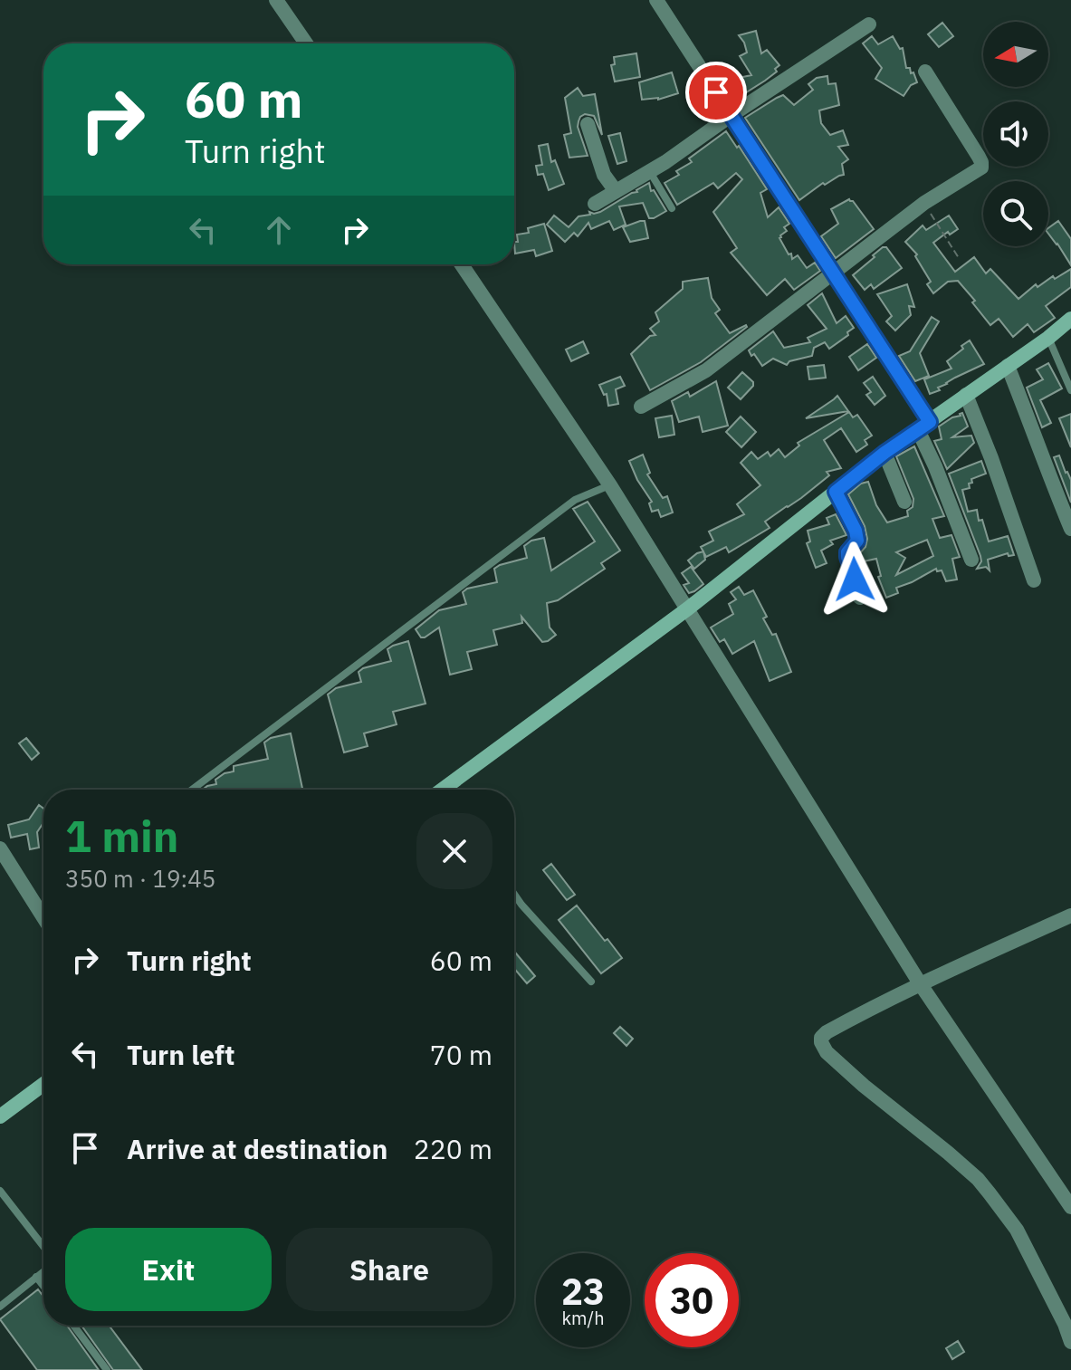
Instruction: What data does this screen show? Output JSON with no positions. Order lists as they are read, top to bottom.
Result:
{
  "north": "left",
  "page": {
    "turn": ["60 m", "Turn right"],
    "heading": ["1 min", "350 m · 19:45"],
    "list": [
      {
        "name": "Turn right",
        "value": "60 m"
      },
      {
        "name": "Turn left",
        "value": "70 m"
      },
      {
        "name": "Arrive at destination",
        "value": "220 m"
      }
    ],
    "buttons": ["Exit", "Share"],
    "speed": "23 km/h",
    "limit": "30"
  }
}
